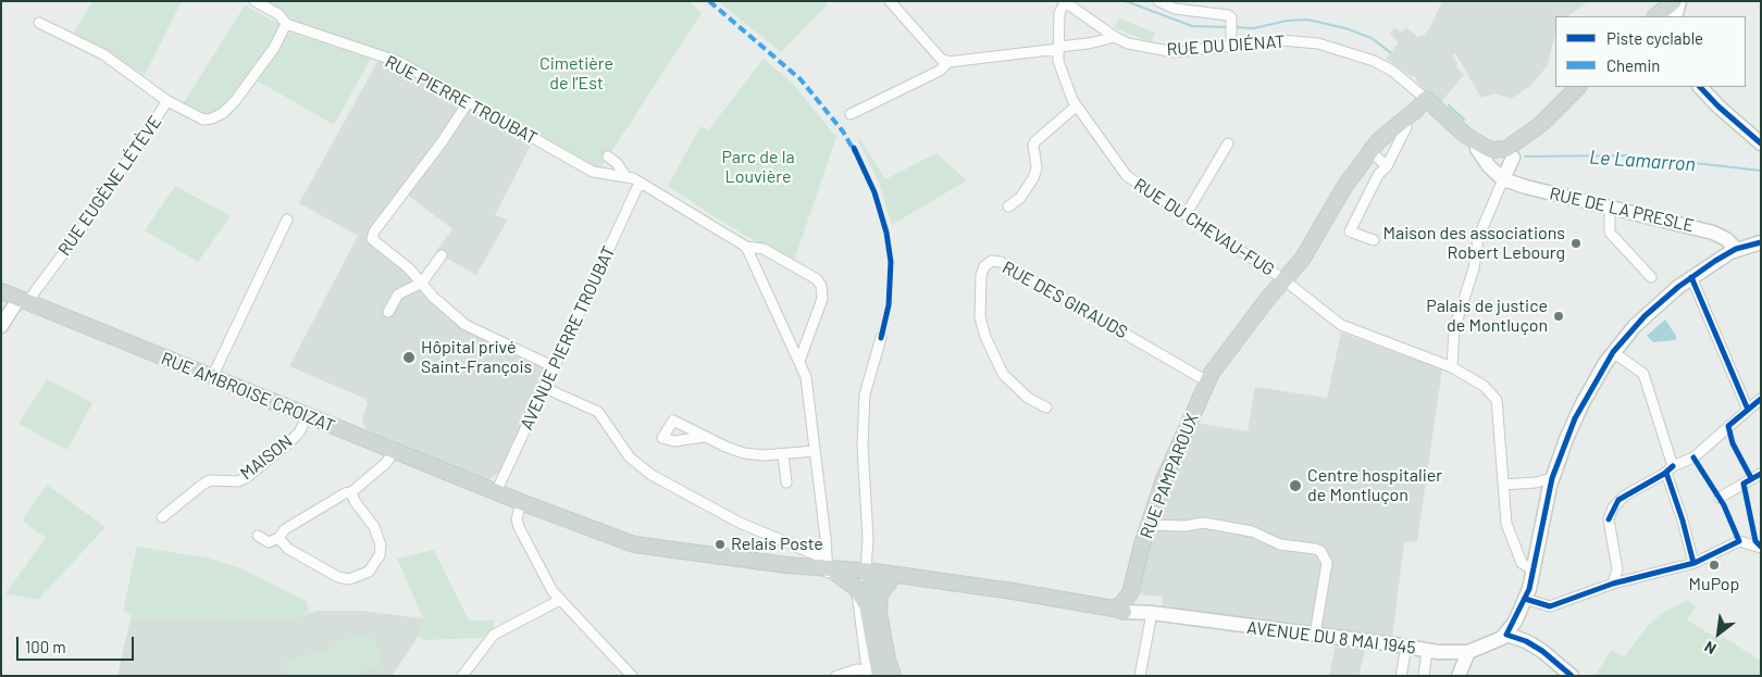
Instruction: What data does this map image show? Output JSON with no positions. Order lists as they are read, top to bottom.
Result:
{
  "streets": {
    "main road": [
      "RUE DU DIÉNAT",
      "RUE DE LA PRESLE",
      "RUE AMBROISE CROIZAT",
      "RUE PAMPAROUX",
      "AVENUE DU 8 MAI 1945"
    ],
    "street": [
      "RUE PIERRE TROUBAT",
      "RUE EUGÈNE LÉTÈVE",
      "RUE DU CHEVAU-FUG",
      "RUE DES GIRAUDS",
      "AVENUE PIERRE TROUBAT",
      "MAISON"
    ]
  },
  "crossings": [
    ["RUE DU DIÉNAT", "RUE DU CHEVAU-FUG"],
    ["RUE PIERRE TROUBAT", "RUE EUGÈNE LÉTÈVE"],
    ["RUE PIERRE TROUBAT", "AVENUE PIERRE TROUBAT"],
    ["RUE EUGÈNE LÉTÈVE", "RUE AMBROISE CROIZAT"],
    ["RUE DU CHEVAU-FUG", "RUE PAMPAROUX"],
    ["RUE DES GIRAUDS", "RUE PAMPAROUX"],
    ["AVENUE PIERRE TROUBAT", "RUE AMBROISE CROIZAT"],
    ["RUE AMBROISE CROIZAT", "MAISON"],
    ["RUE PAMPAROUX", "AVENUE DU 8 MAI 1945"]
  ],
  "water": ["Le Lamarron"],
  "parks": ["Cimetière de l’Est", "Parc de la Louvière"],
  "places": [
    "Maison des associations Robert Lebourg",
    "Palais de justice de Montluçon",
    "Hôpital privé Saint-François",
    "Centre hospitalier de Montluçon",
    "Relais Poste",
    "MuPop"
  ],
  "legend": ["Piste cyclable", "Chemin"],
  "scale_bar": "100 m",
  "north": "bottom left"
}
